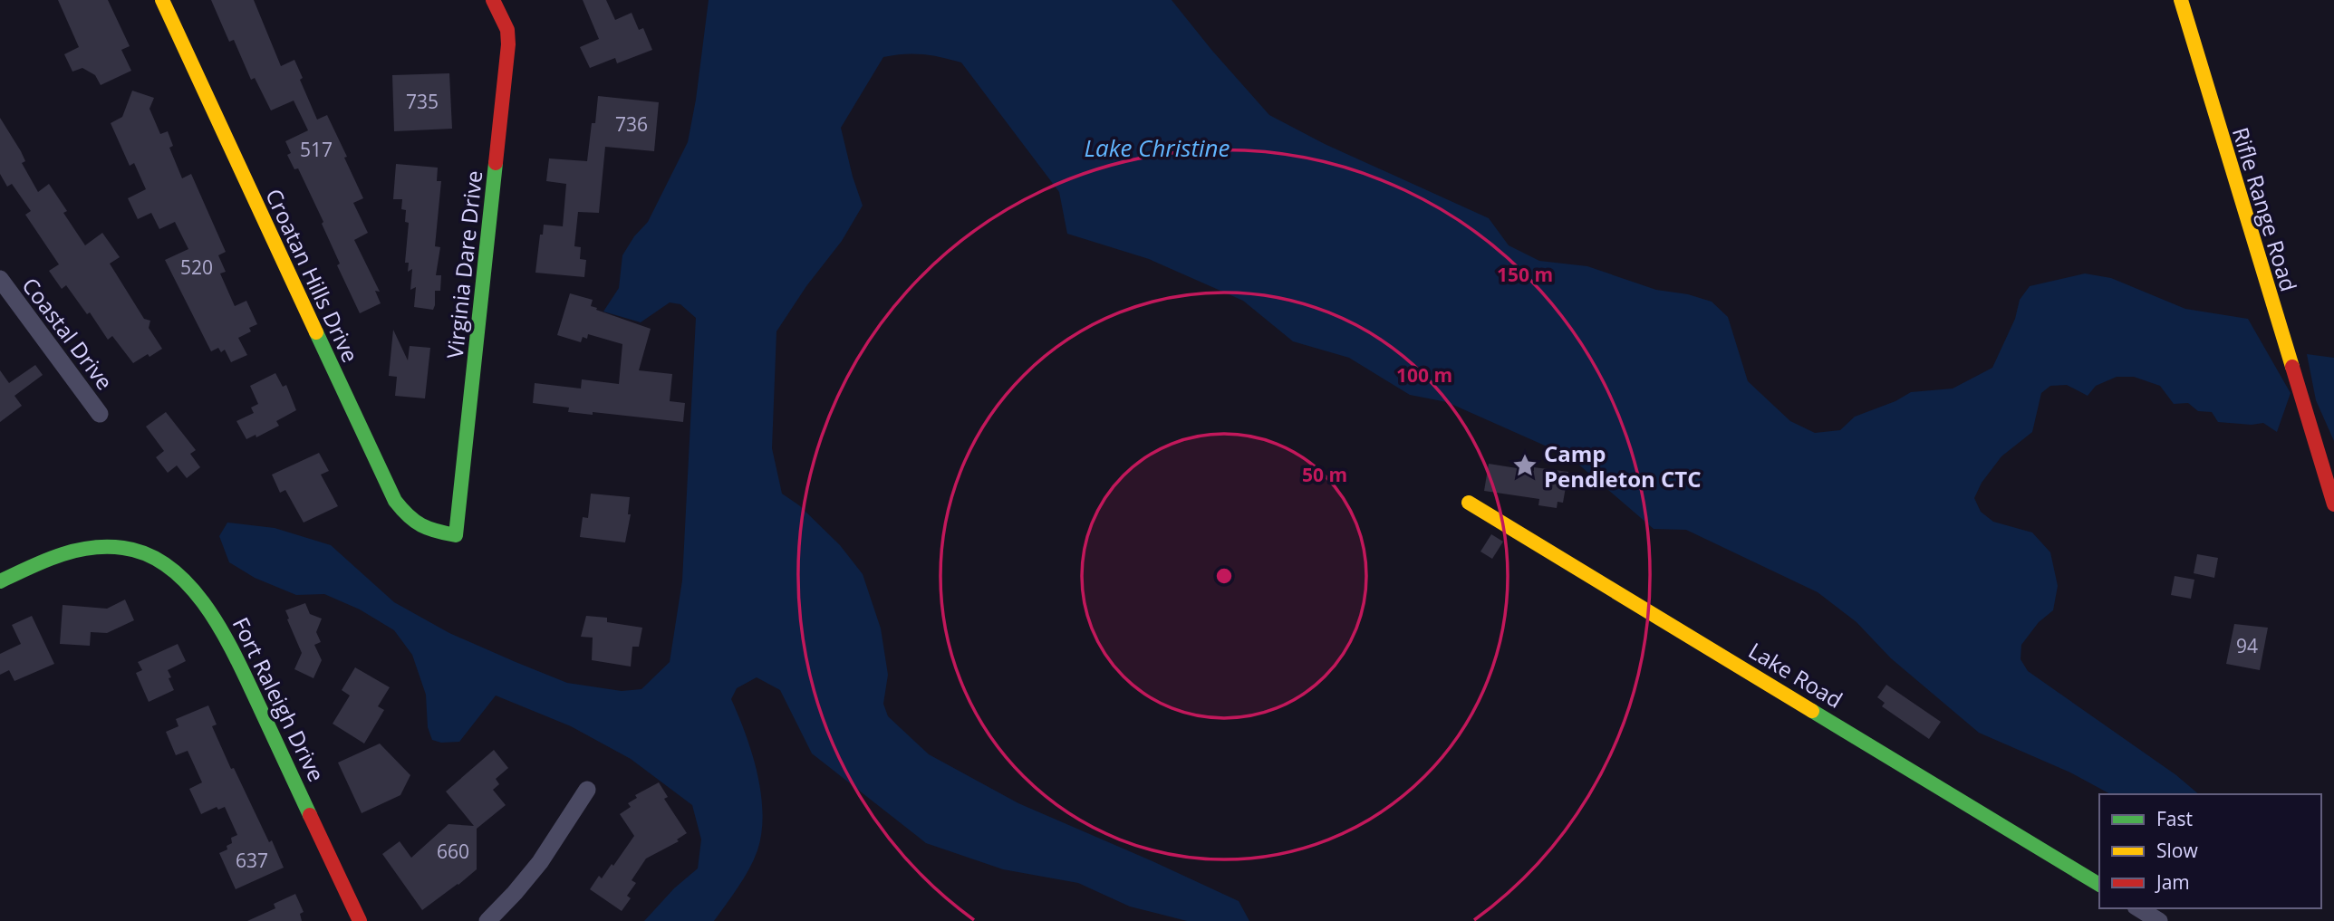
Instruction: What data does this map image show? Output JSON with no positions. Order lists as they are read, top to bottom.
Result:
{
  "streets": {
    "street": [
      "Rifle Range Road",
      "Virginia Dare Drive",
      "Croatan Hills Drive",
      "Coastal Drive",
      "Lake Road",
      "Fort Raleigh Drive"
    ]
  },
  "crossings": [
    ["Virginia Dare Drive", "Croatan Hills Drive"]
  ],
  "water": ["Lake Christine"],
  "places": {
    "place": ["Camp Pendleton CTC"]
  },
  "house_numbers": [
    "735",
    "736",
    "517",
    "520",
    "94",
    "660",
    "637"
  ],
  "legend": ["Fast", "Slow", "Jam"],
  "rings": ["150 m", "100 m", "50 m"]
}
